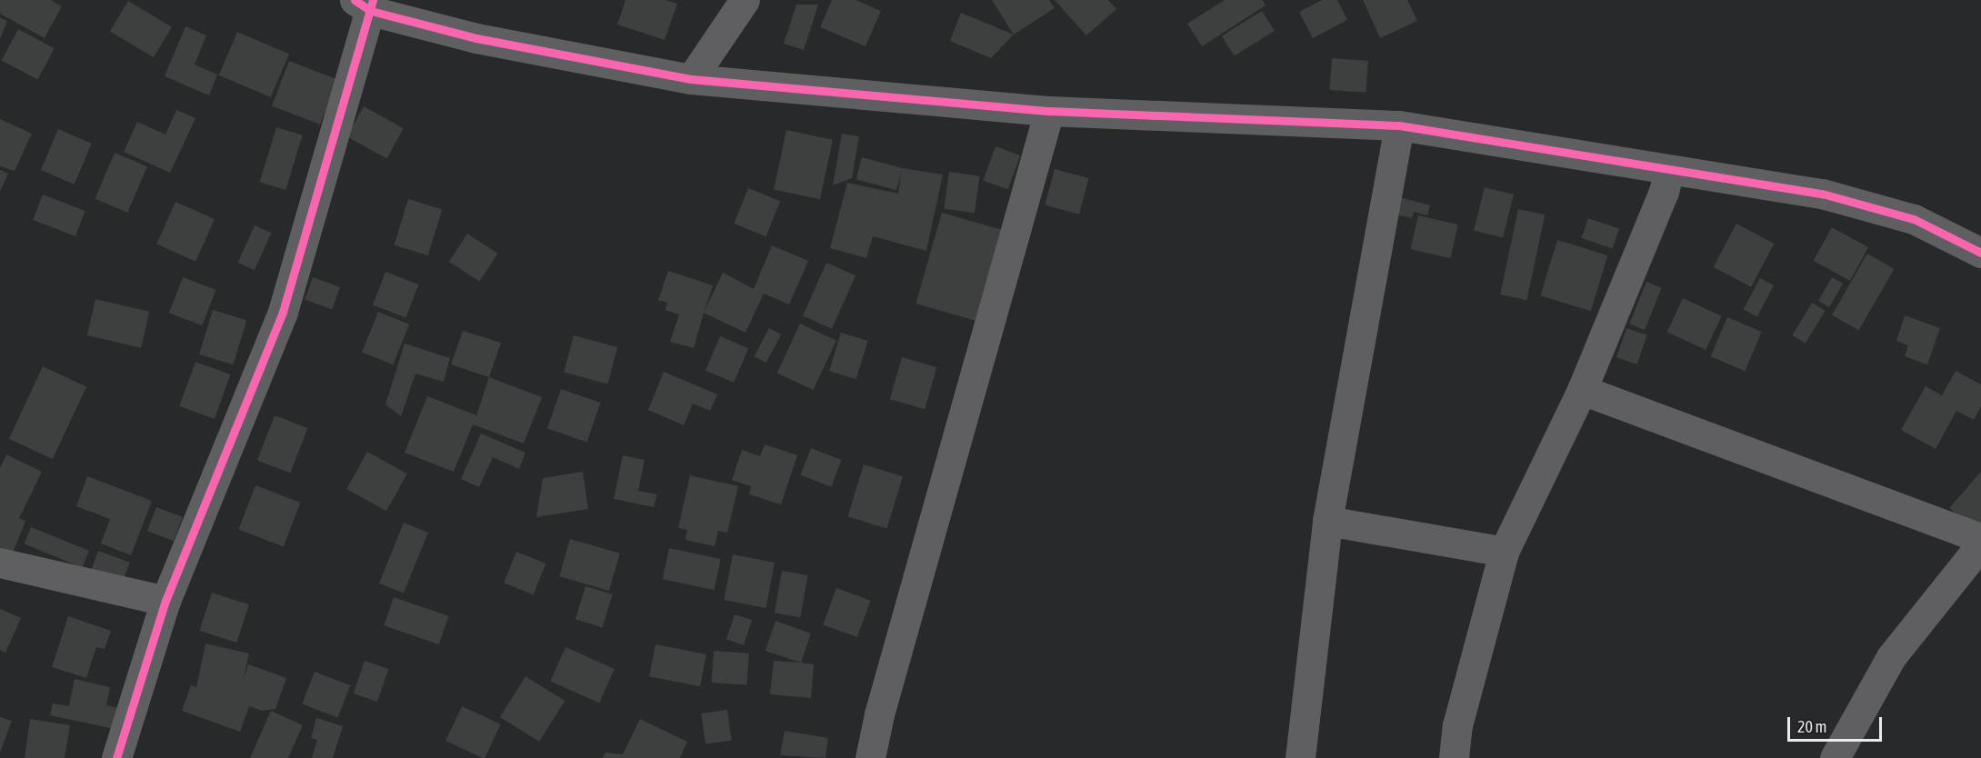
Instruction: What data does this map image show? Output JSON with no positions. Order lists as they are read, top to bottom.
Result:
{
  "scale_bar": "20 m"
}
